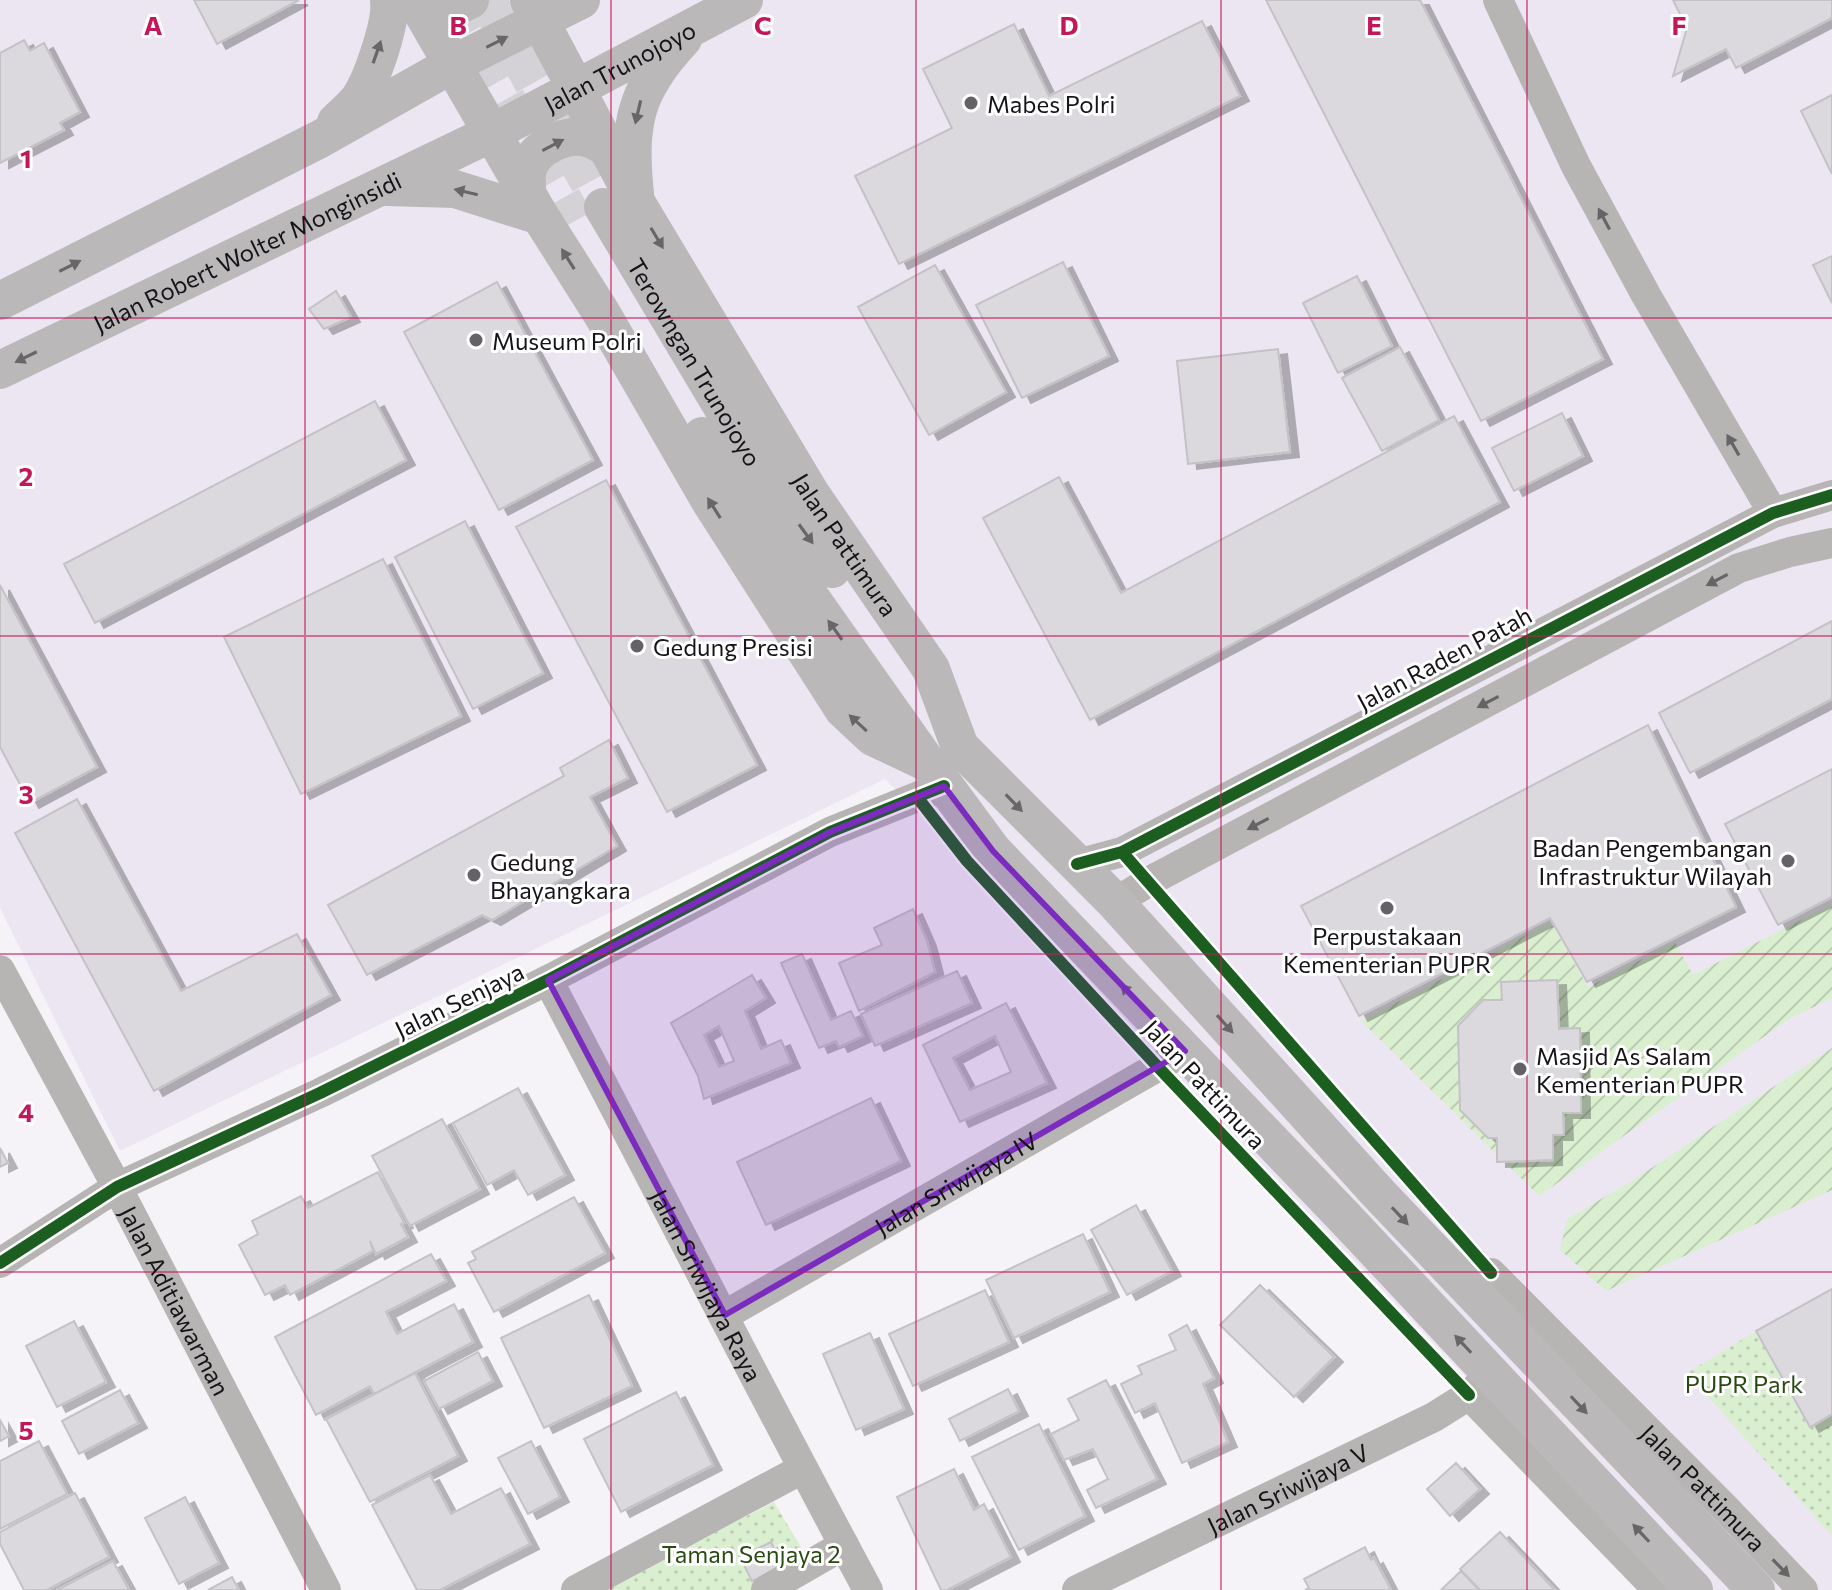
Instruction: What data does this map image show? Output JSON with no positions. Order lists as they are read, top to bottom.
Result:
{
  "streets": {
    "main road": ["Jalan Trunojoyo", "Jalan Robert Wolter Monginsidi", "Jalan Pattimura"],
    "street": [
      "Jalan Raden Patah",
      "Jalan Senjaya",
      "Jalan Sriwijaya IV",
      "Jalan Sriwijaya Raya",
      "Jalan Aditiawarman",
      "Jalan Sriwijaya V"
    ]
  },
  "crossings": [
    ["Jalan Trunojoyo", "Jalan Robert Wolter Monginsidi"],
    ["Jalan Trunojoyo", "Jalan Pattimura"],
    ["Jalan Robert Wolter Monginsidi", "Jalan Pattimura"],
    ["Jalan Pattimura", "Jalan Raden Patah"],
    ["Jalan Pattimura", "Jalan Senjaya"],
    ["Jalan Pattimura", "Jalan Sriwijaya IV"],
    ["Jalan Pattimura", "Jalan Sriwijaya V"],
    ["Jalan Senjaya", "Jalan Sriwijaya Raya"],
    ["Jalan Senjaya", "Jalan Aditiawarman"],
    ["Jalan Sriwijaya IV", "Jalan Sriwijaya Raya"]
  ],
  "parks": ["PUPR Park", "Taman Senjaya 2"],
  "places": [
    "Mabes Polri",
    "Museum Polri",
    "Gedung Presisi",
    "Badan Pengembangan Infrastruktur Wilayah",
    "Gedung Bhayangkara",
    "Perpustakaan Kementerian PUPR",
    "Masjid As Salam Kementerian PUPR"
  ],
  "grid": {
    "columns": [
      "A",
      "B",
      "C",
      "D",
      "E",
      "F"
    ],
    "rows": [
      "1",
      "2",
      "3",
      "4",
      "5"
    ]
  }
}
